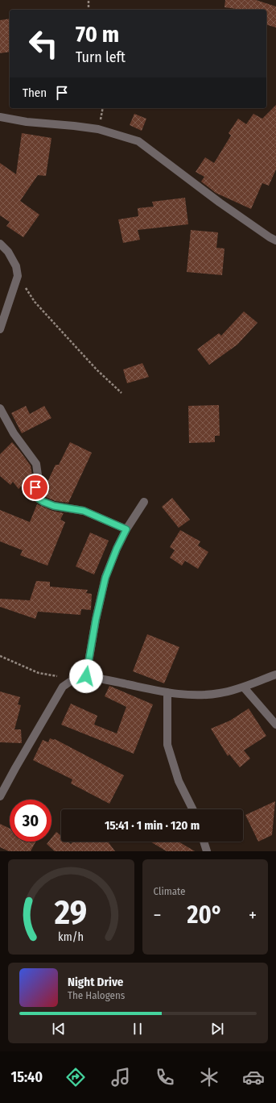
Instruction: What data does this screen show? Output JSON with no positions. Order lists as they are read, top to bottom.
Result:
{
  "page": {
    "turn": ["70 m", "Turn left"],
    "then": "Then",
    "limit": "30",
    "trip": "15:41 · 1 min · 120 m",
    "tile": "Climate",
    "heat": ["−", "20°", "+"],
    "song": ["Night Drive", "The Halogens"],
    "tabs": "15:40",
    "gauge": ["29", "km/h"]
  }
}
